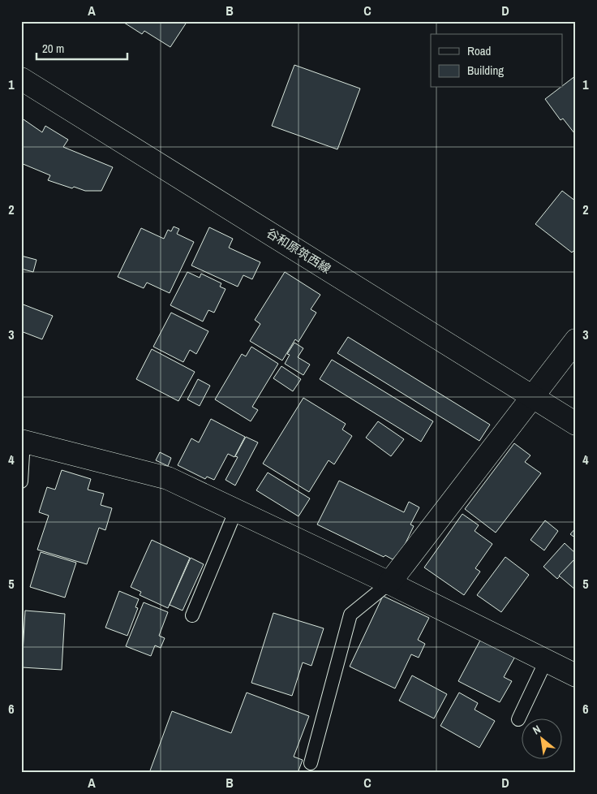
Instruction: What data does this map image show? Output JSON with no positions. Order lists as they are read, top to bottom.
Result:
{
  "streets": {
    "street": ["谷和原筑西線"]
  },
  "legend": ["Road", "Building"],
  "scale_bar": "20 m",
  "north": "top left",
  "grid": {
    "columns": [
      "A",
      "B",
      "C",
      "D"
    ],
    "rows": [
      "1",
      "2",
      "3",
      "4",
      "5",
      "6"
    ]
  }
}
